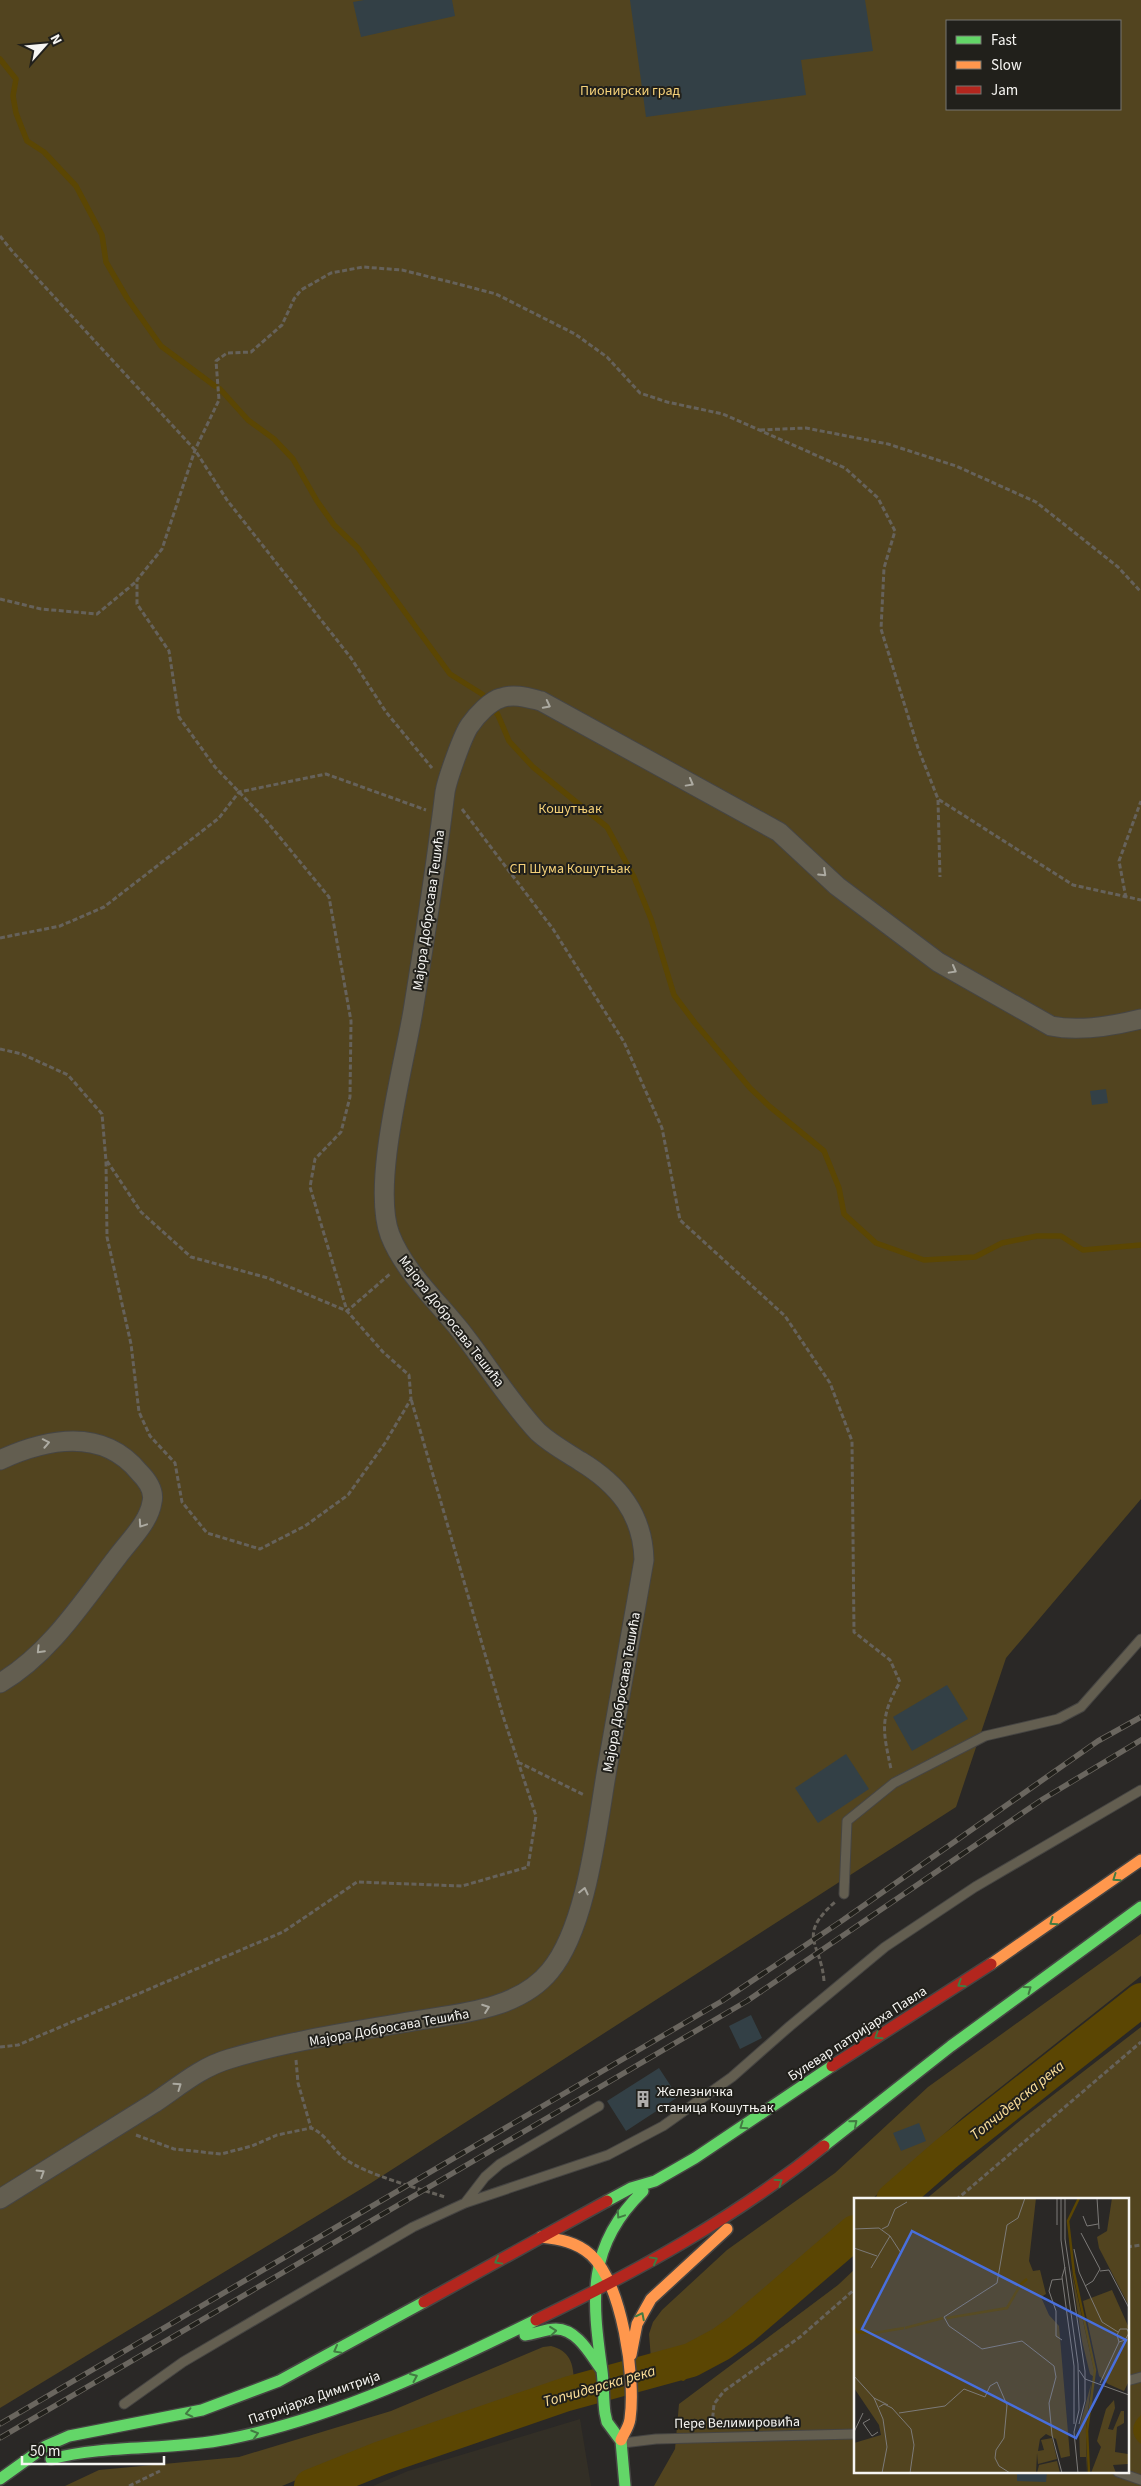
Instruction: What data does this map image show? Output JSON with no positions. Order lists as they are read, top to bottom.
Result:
{
  "streets": {
    "main road": ["Булевар патријарха Павла", "Патријарха Димитрија"],
    "street": ["Мајора Добросава Тешића"],
    "lane": ["Пере Велимировића"]
  },
  "crossings": [
    ["Булевар патријарха Павла", "Патријарха Димитрија"]
  ],
  "one_way": ["Мајора Добросава Тешића"],
  "water": ["Топчидерска река"],
  "parks": ["Пионирски град", "Кошутњак", "СП Шума Кошутњак"],
  "places": {
    "building": ["Железничка станица Кошутњак"]
  },
  "legend": ["Fast", "Slow", "Jam"],
  "scale_bar": "50 m",
  "north": "top right"
}
